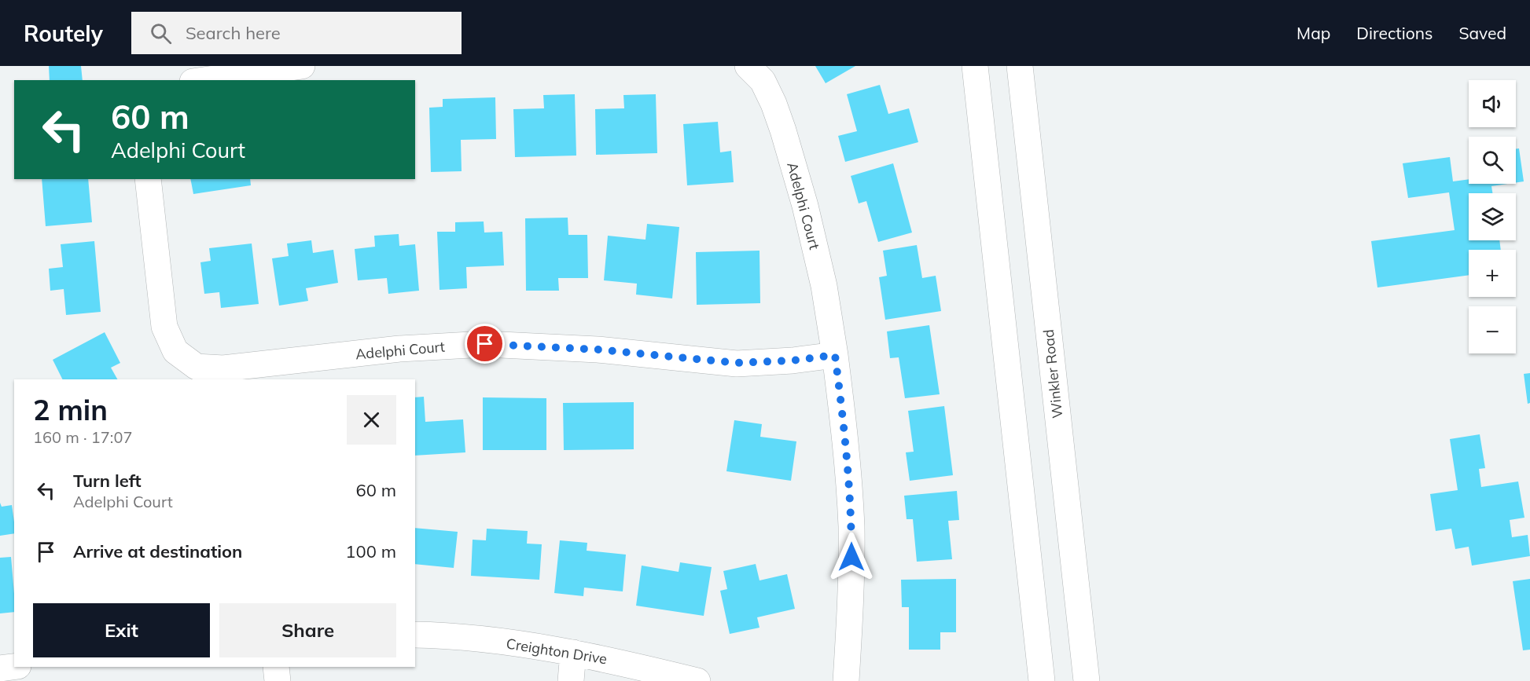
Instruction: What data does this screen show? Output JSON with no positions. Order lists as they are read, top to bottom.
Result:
{
  "streets": {
    "street": ["Adelphi Court", "Winkler Road", "Creighton Drive"]
  },
  "page": {
    "header": "Routely",
    "search": "Search here",
    "nav": ["Map", "Directions", "Saved"],
    "map_buttons": ["+", "−"],
    "turn": ["60 m", "Adelphi Court"],
    "heading": ["2 min", "160 m · 17:07"],
    "list": [
      {
        "name": "Turn left",
        "note": "Adelphi Court",
        "value": "60 m"
      },
      {
        "name": "Arrive at destination",
        "value": "100 m"
      }
    ],
    "buttons": ["Exit", "Share"]
  }
}
